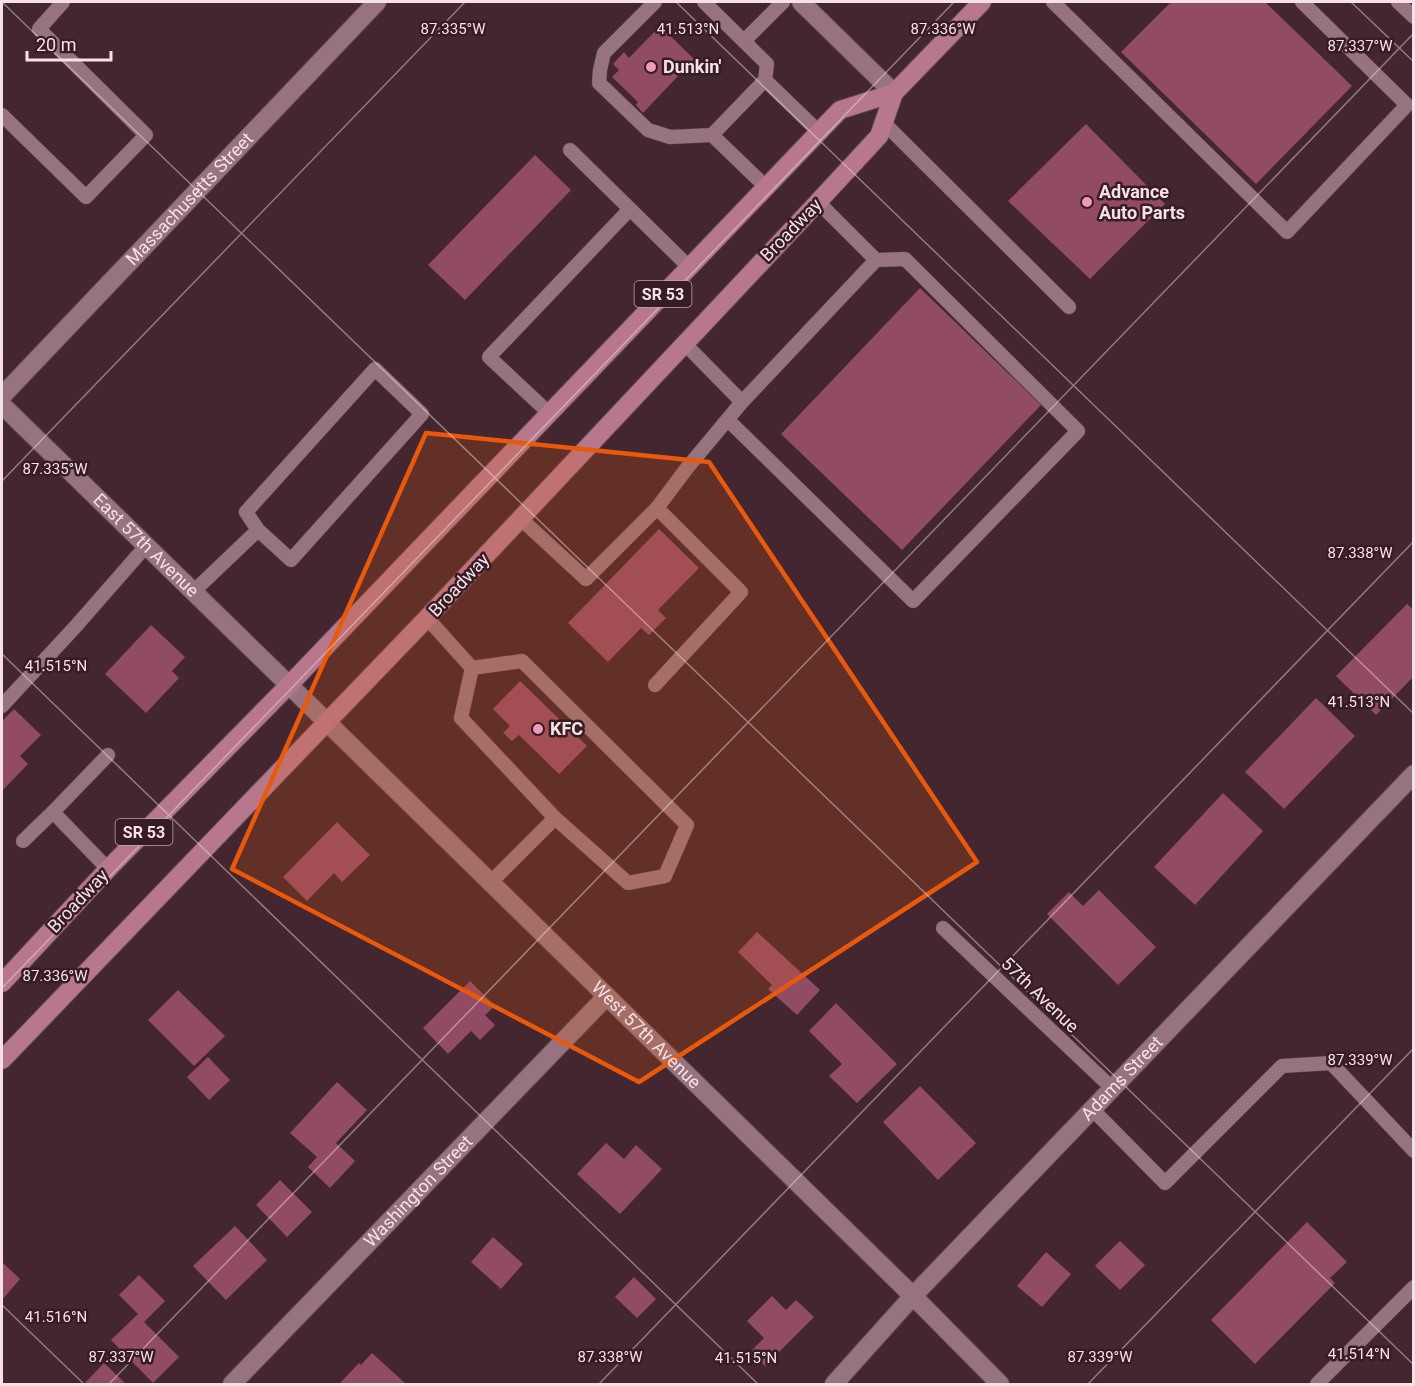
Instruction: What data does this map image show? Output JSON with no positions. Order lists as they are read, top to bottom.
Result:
{
  "streets": {
    "main road": ["Broadway", "SR 53"],
    "street": [
      "Massachusetts Street",
      "East 57th Avenue",
      "West 57th Avenue",
      "Adams Street",
      "Washington Street"
    ],
    "lane": ["57th Avenue"]
  },
  "crossings": [
    ["Broadway", "East 57th Avenue"],
    ["Broadway", "West 57th Avenue"],
    ["East 57th Avenue", "West 57th Avenue"],
    ["57th Avenue", "Adams Street"],
    ["West 57th Avenue", "Adams Street"],
    ["West 57th Avenue", "Washington Street"]
  ],
  "places": ["Dunkin'", "Advance Auto Parts", "KFC"],
  "scale_bar": "20 m",
  "coordinates": [
    "41.513°N",
    "87.335°W",
    "87.336°W",
    "87.337°W",
    "87.338°W",
    "41.515°N",
    "87.339°W",
    "41.516°N",
    "41.514°N"
  ]
}
